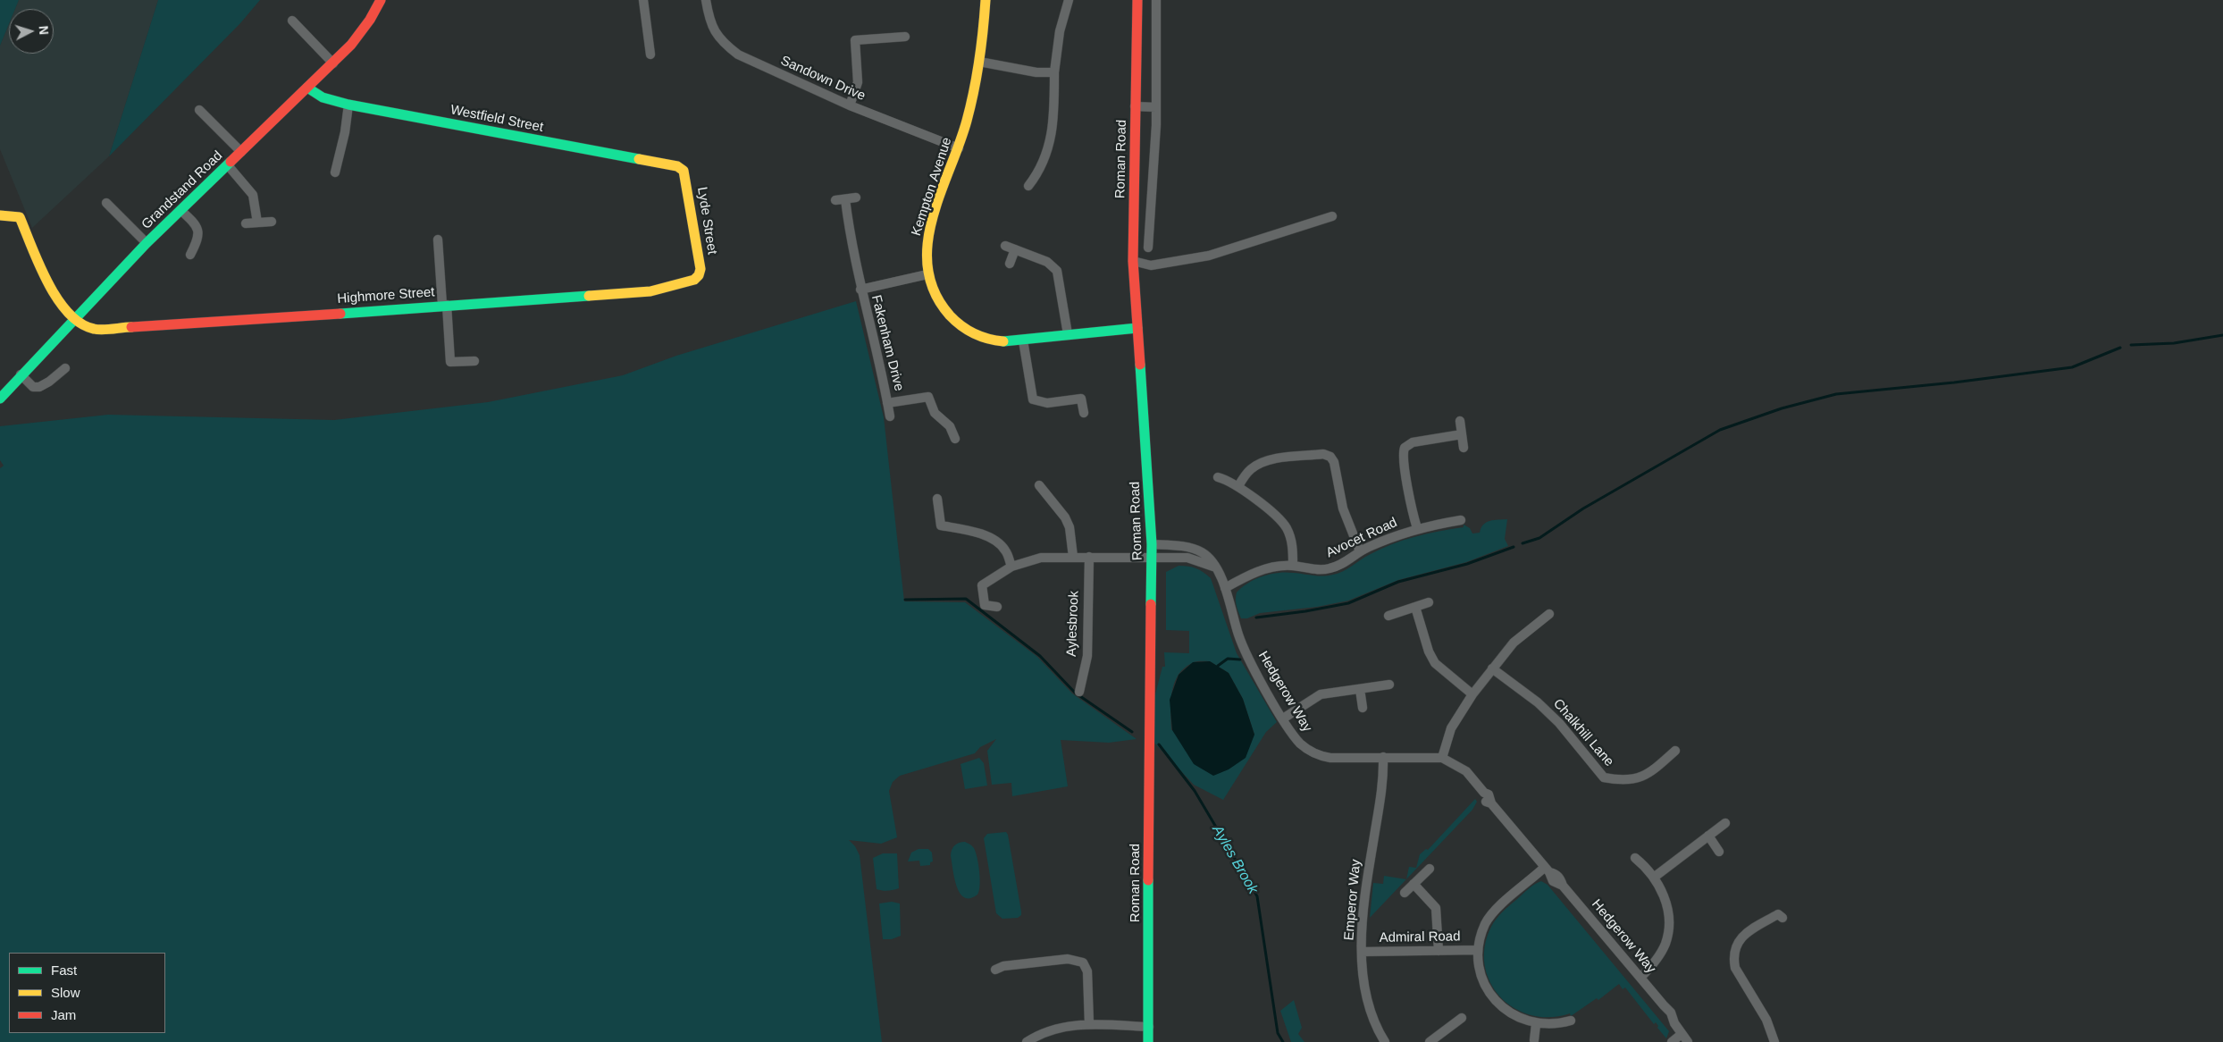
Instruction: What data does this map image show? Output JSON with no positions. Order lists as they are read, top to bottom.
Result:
{
  "streets": {
    "street": [
      "Sandown Drive",
      "Westfield Street",
      "Roman Road",
      "Kempton Avenue",
      "Grandstand Road",
      "Lyde Street",
      "Highmore Street",
      "Fakenham Drive",
      "Avocet Road",
      "Aylesbrook",
      "Hedgerow Way",
      "Chalkhill Lane",
      "Emperor Way",
      "Admiral Road"
    ]
  },
  "crossings": [
    ["Sandown Drive", "Kempton Avenue"],
    ["Westfield Street", "Grandstand Road"],
    ["Westfield Street", "Lyde Street"],
    ["Roman Road", "Kempton Avenue"],
    ["Roman Road", "Hedgerow Way"],
    ["Kempton Avenue", "Fakenham Drive"],
    ["Grandstand Road", "Highmore Street"],
    ["Lyde Street", "Highmore Street"],
    ["Avocet Road", "Hedgerow Way"],
    ["Hedgerow Way", "Emperor Way"],
    ["Emperor Way", "Admiral Road"]
  ],
  "water": ["Ayles Brook"],
  "legend": ["Fast", "Slow", "Jam"],
  "north": "right"
}
